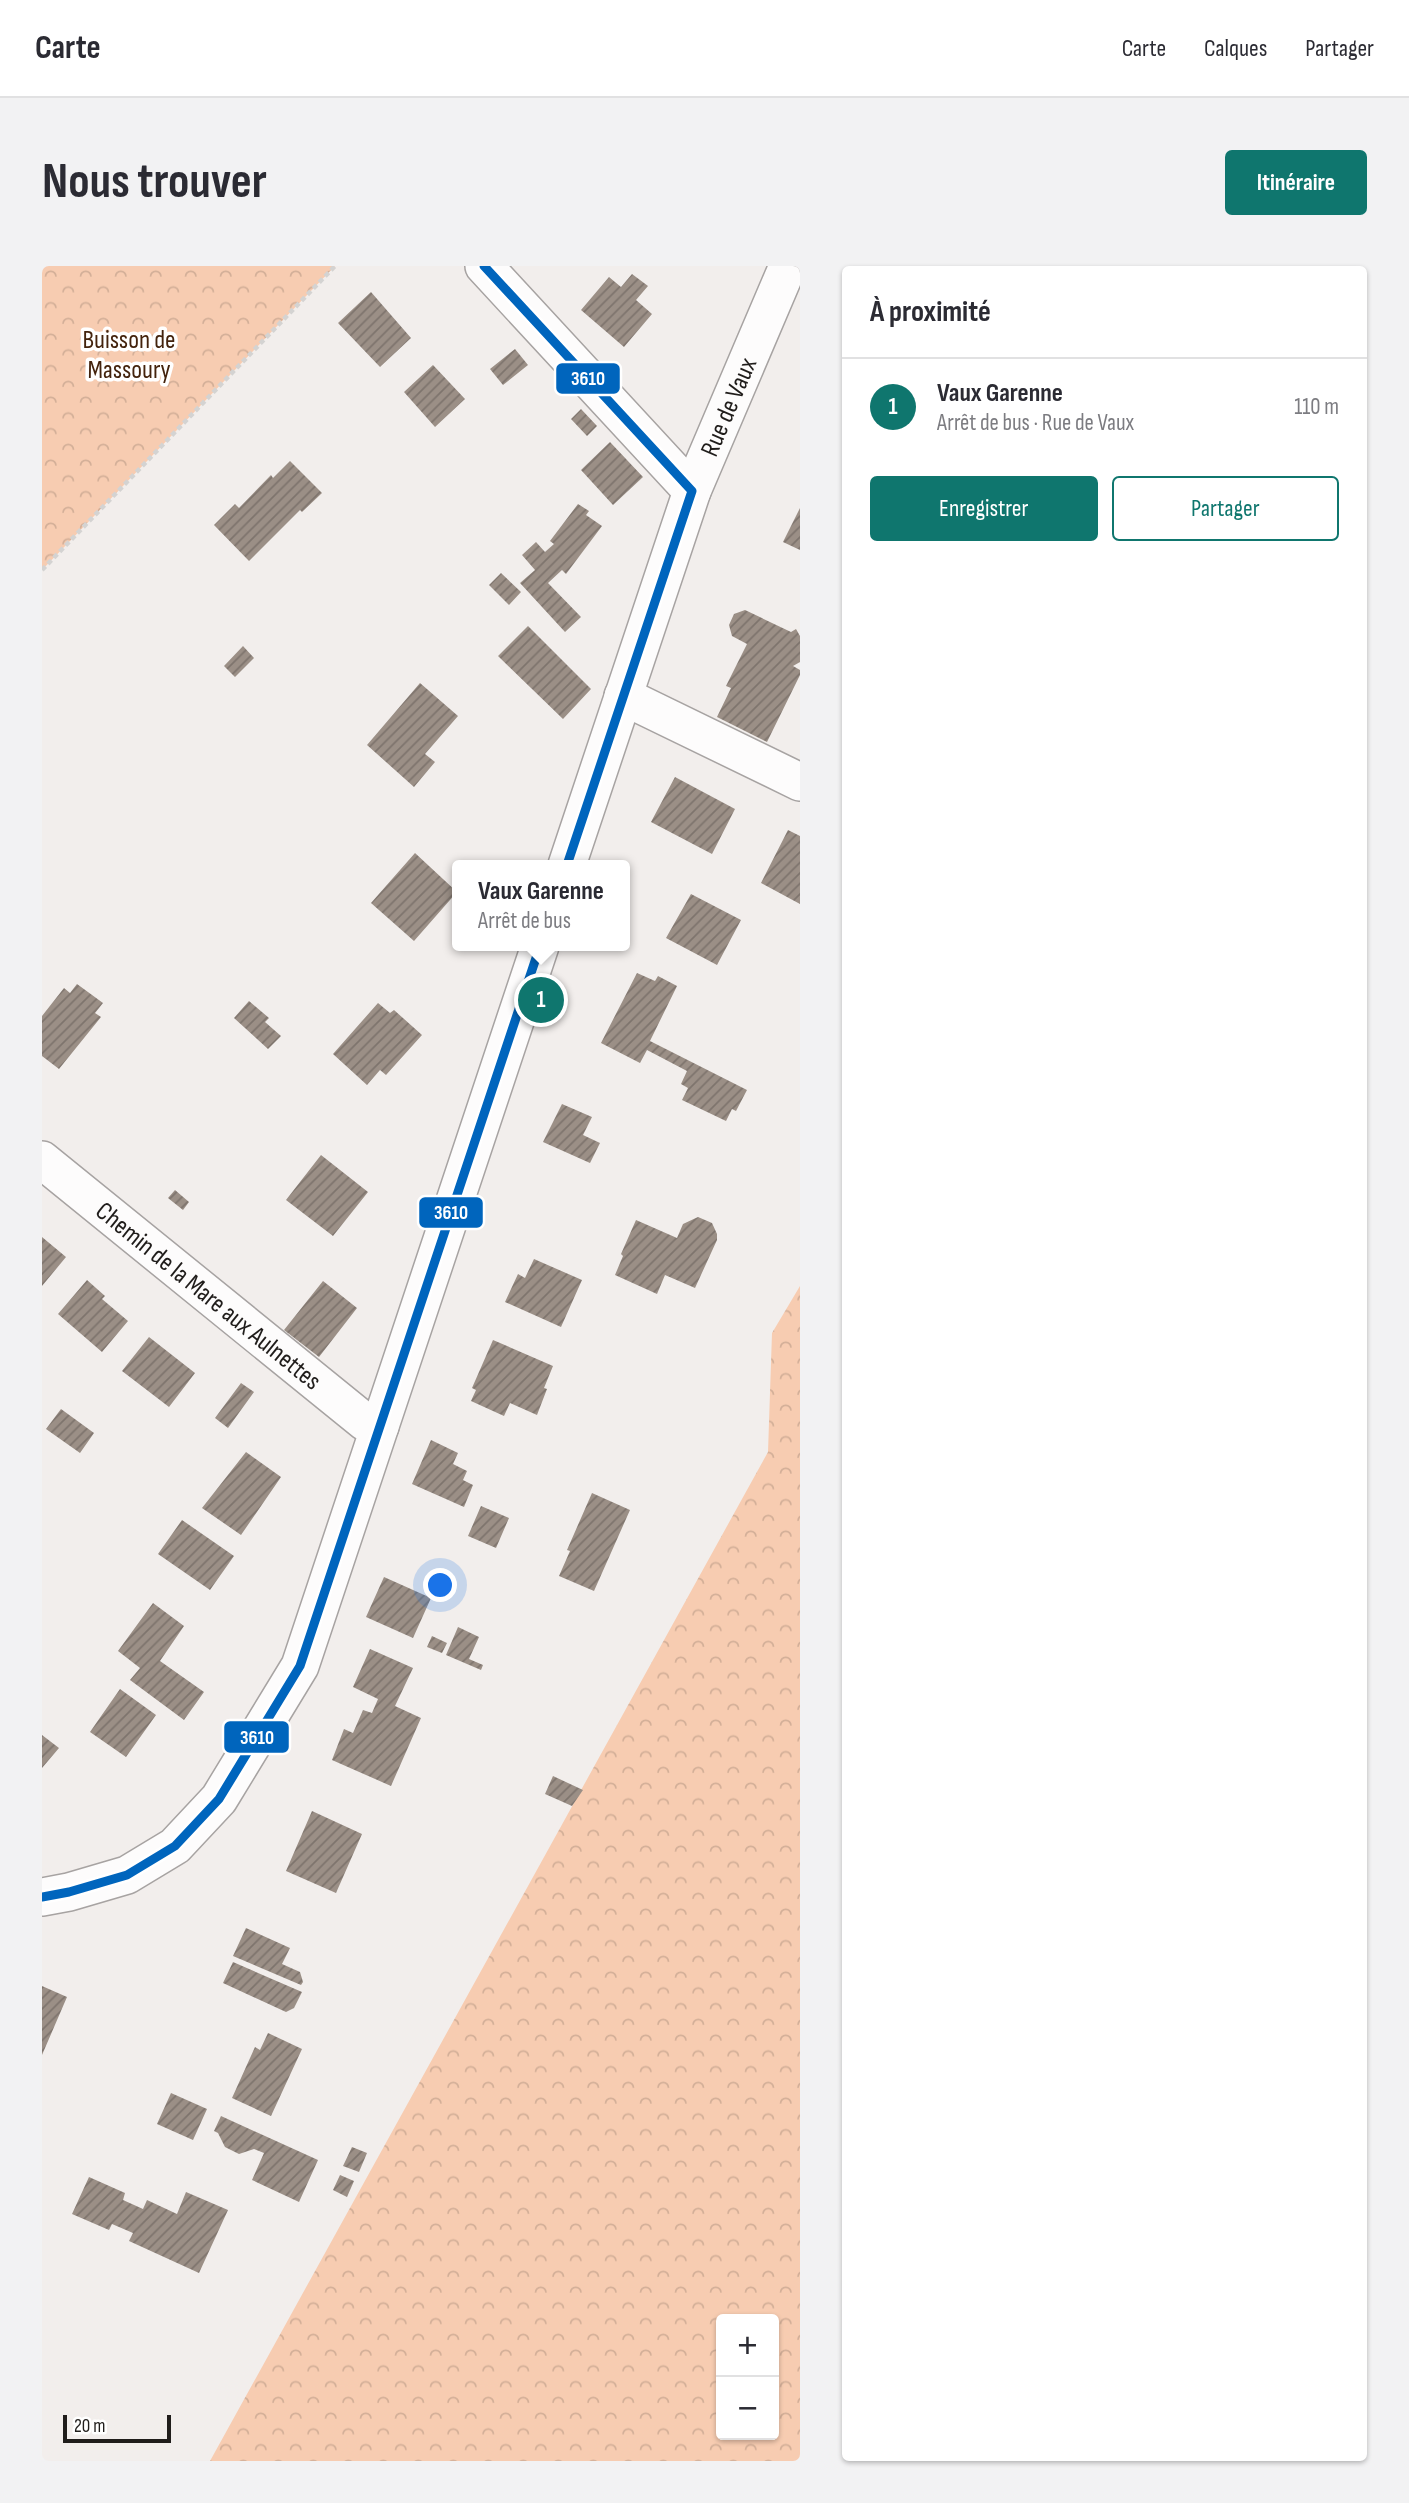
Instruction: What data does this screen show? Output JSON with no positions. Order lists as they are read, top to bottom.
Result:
{
  "streets": {
    "street": ["Rue de Vaux", "Chemin de la Mare aux Aulnettes"]
  },
  "parks": ["Buisson de Massoury"],
  "lines": ["transit line 3610"],
  "scale_bar": "20 m",
  "page": {
    "header": "Carte",
    "nav": ["Carte", "Calques", "Partager"],
    "buttons": [
      "Itinéraire",
      ["Enregistrer", "Partager"]
    ],
    "title": "Nous trouver",
    "heading": "À proximité",
    "list": [
      {
        "mark": "1",
        "name": "Vaux Garenne",
        "note": "Arrêt de bus · Rue de Vaux",
        "value": "110 m"
      }
    ],
    "popup": ["Vaux Garenne", "Arrêt de bus"],
    "pins": "1",
    "map_buttons": ["+", "−"],
    "scale": "20 m"
  }
}
